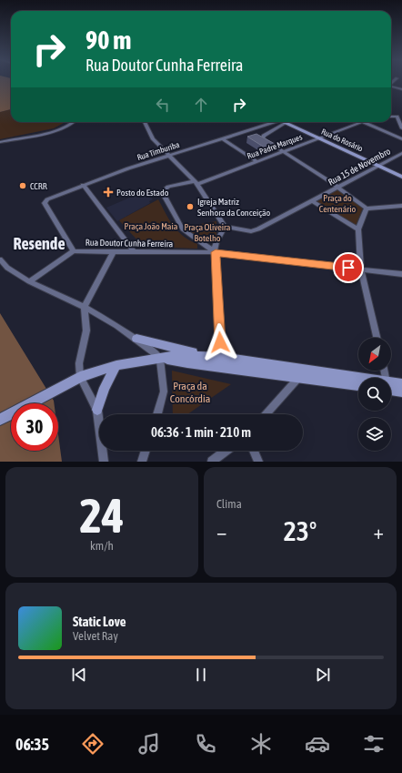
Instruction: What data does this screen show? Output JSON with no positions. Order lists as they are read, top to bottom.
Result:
{
  "streets": {
    "main road": ["Rua do Rosário"],
    "street": [
      "Rua Padre Marques",
      "Rua Timburiba",
      "Rua 15 de Novembro",
      "Rua Doutor Cunha Ferreira"
    ]
  },
  "crossings": [
    ["Rua do Rosário", "Rua Padre Marques"],
    ["Rua do Rosário", "Rua 15 de Novembro"],
    ["Rua Padre Marques", "Rua Doutor Cunha Ferreira"],
    ["Rua Timburiba", "Rua Doutor Cunha Ferreira"]
  ],
  "districts": ["Resende"],
  "parks": [
    "Praça do Centenário",
    "Praça João Maia",
    "Praça Oliveira Botelho",
    "Praça da Concórdia"
  ],
  "places": {
    "other": ["CCRR", "Igreja Matriz Senhora da Conceição"],
    "health": ["Posto do Estado"]
  },
  "north": "bottom left",
  "page": {
    "turn": ["90 m", "Rua Doutor Cunha Ferreira"],
    "limit": "30",
    "trip": "06:36 · 1 min · 210 m",
    "tile": [
      ["24", "km/h"],
      "Clima"
    ],
    "heat": ["−", "23°", "+"],
    "song": ["Static Love", "Velvet Ray"],
    "tabs": "06:35"
  }
}
